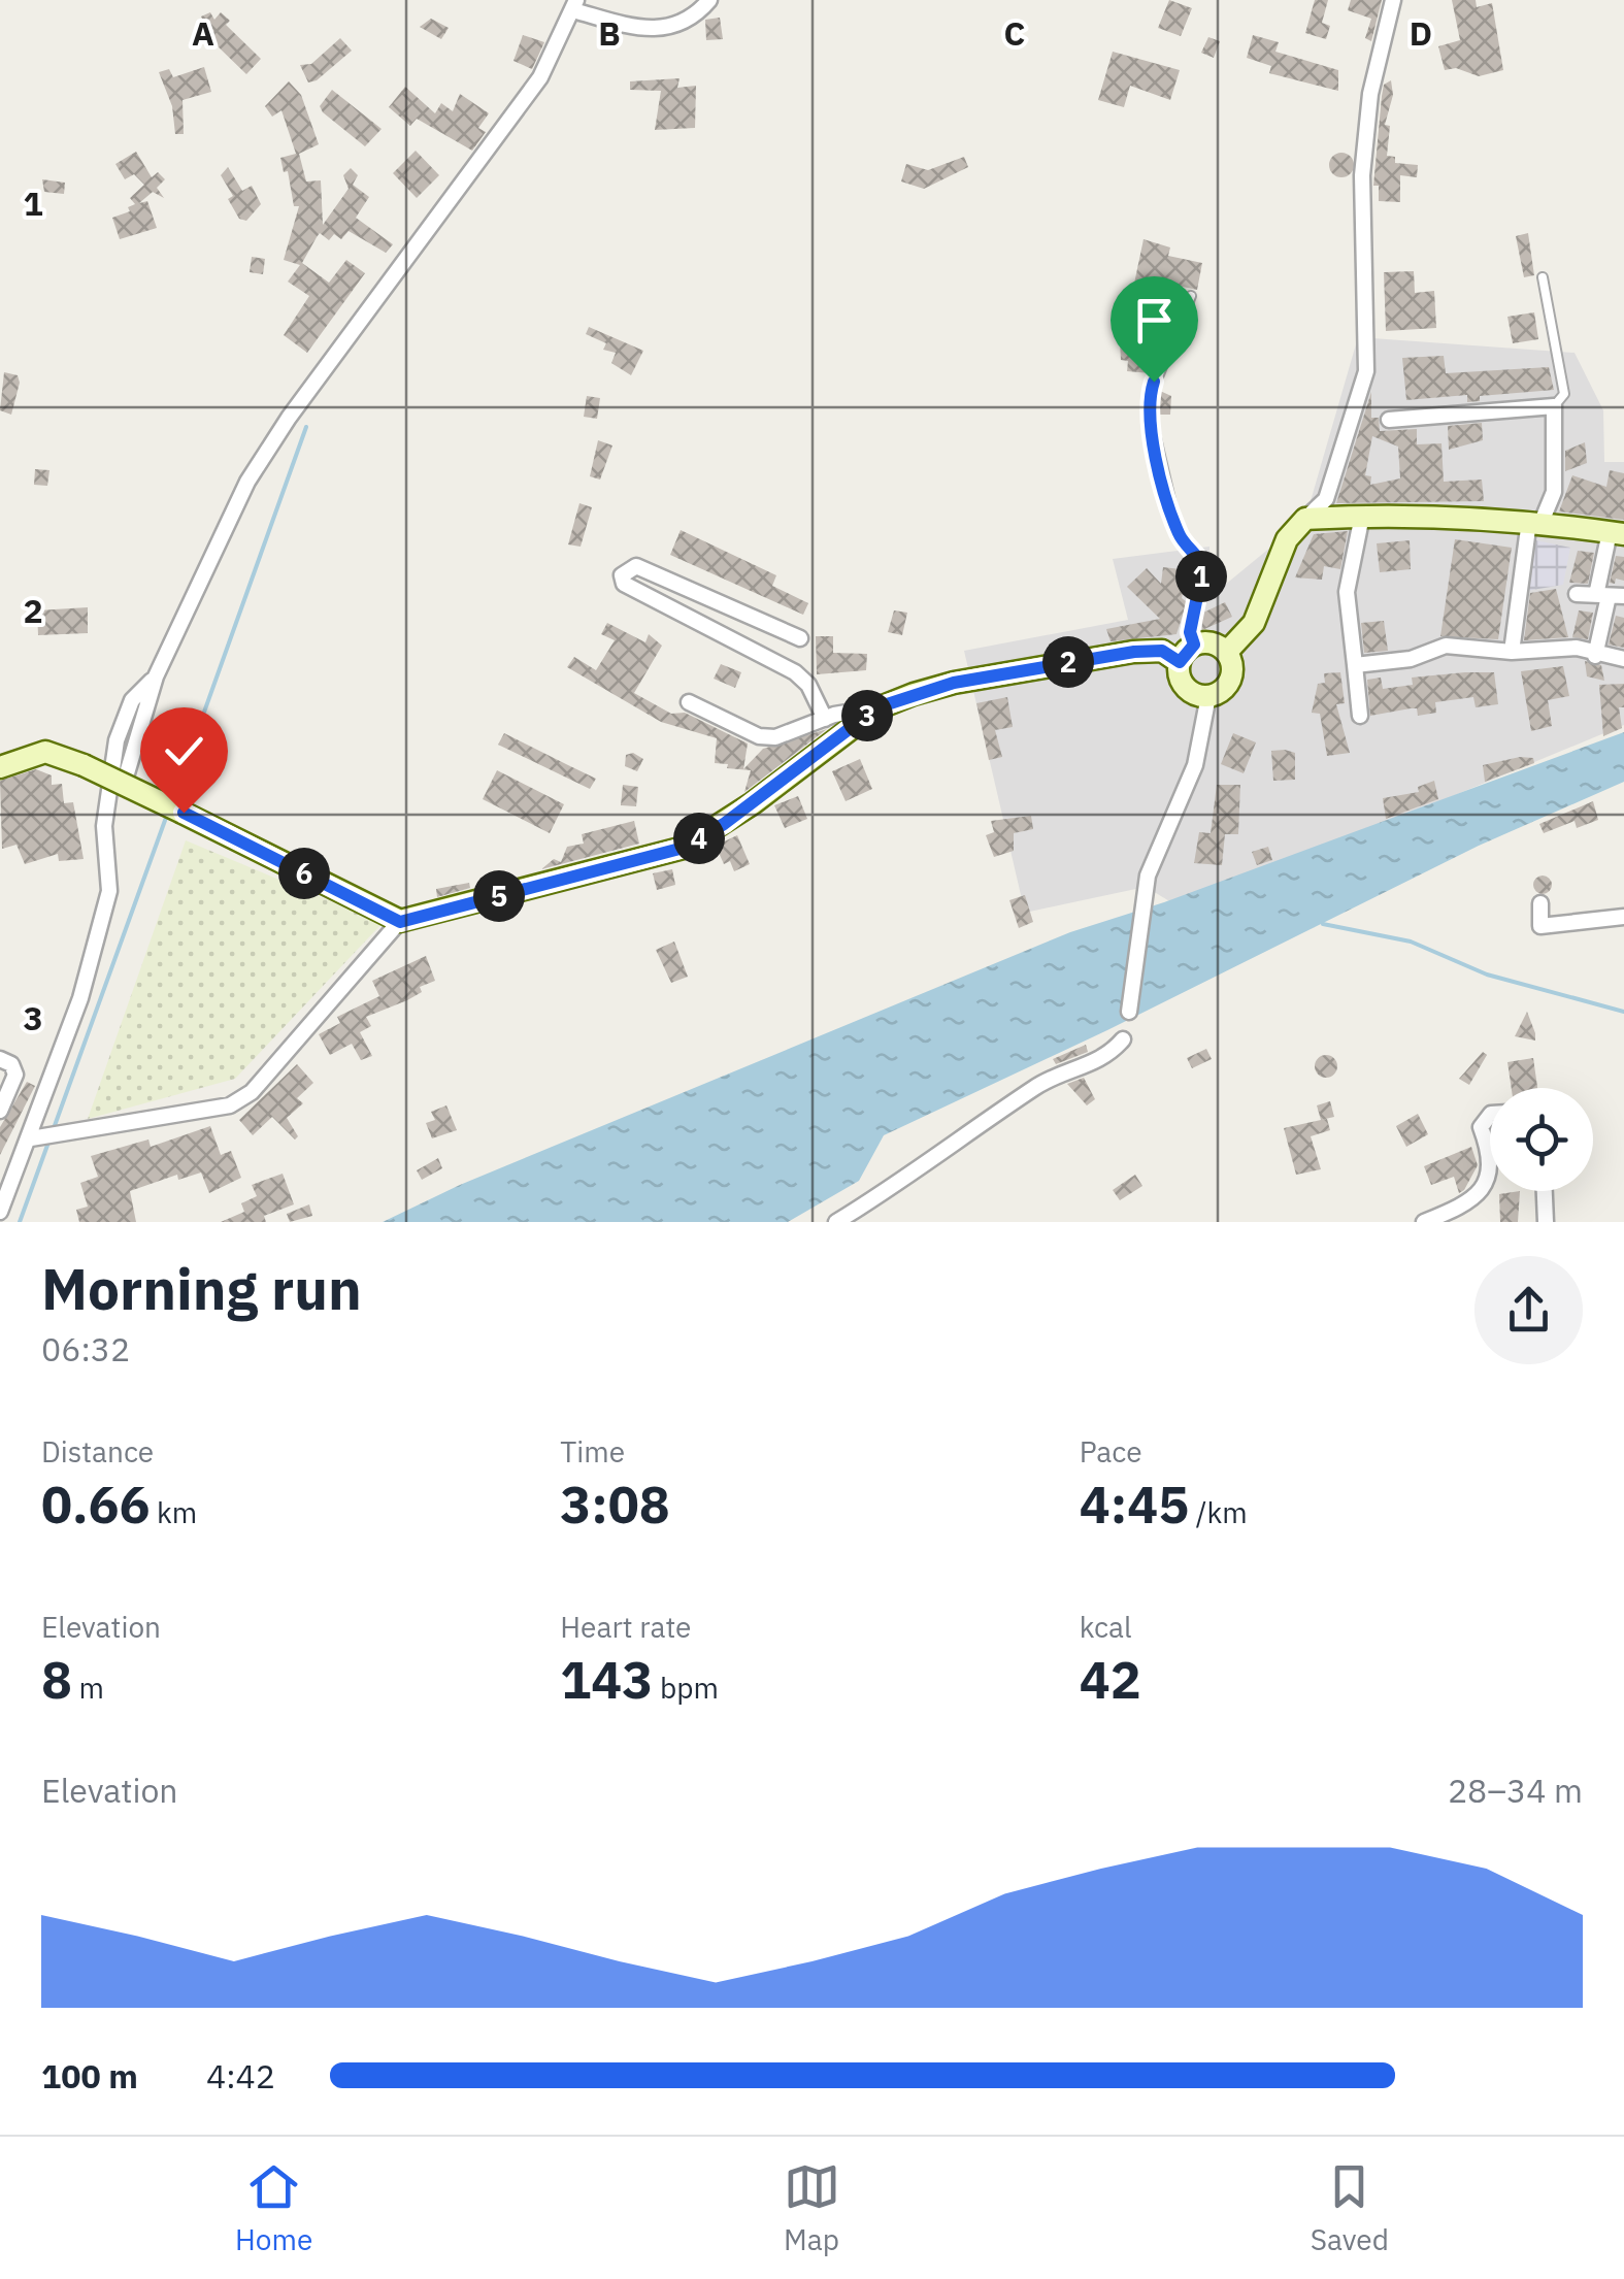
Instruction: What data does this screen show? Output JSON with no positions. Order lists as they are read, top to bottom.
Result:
{
  "page": {
    "pins": [
      "1",
      "2",
      "3",
      "4",
      "6",
      "5"
    ],
    "heading": ["Morning run", "06:32"],
    "stats": [
      ["Distance", "0.66 km"],
      ["Time", "3:08"],
      ["Pace", "4:45 /km"],
      ["Elevation", "8 m"],
      ["Heart rate", "143 bpm"],
      ["kcal", "42"]
    ],
    "chart": ["Elevation", "28–34 m"],
    "list": [
      {
        "name": "100 m",
        "note": "4:42"
      }
    ],
    "tabs": ["Home", "Map", "Saved"]
  },
  "grid": {
    "columns": [
      "A",
      "B",
      "C",
      "D"
    ],
    "rows": ["1", "2", "3"]
  }
}
